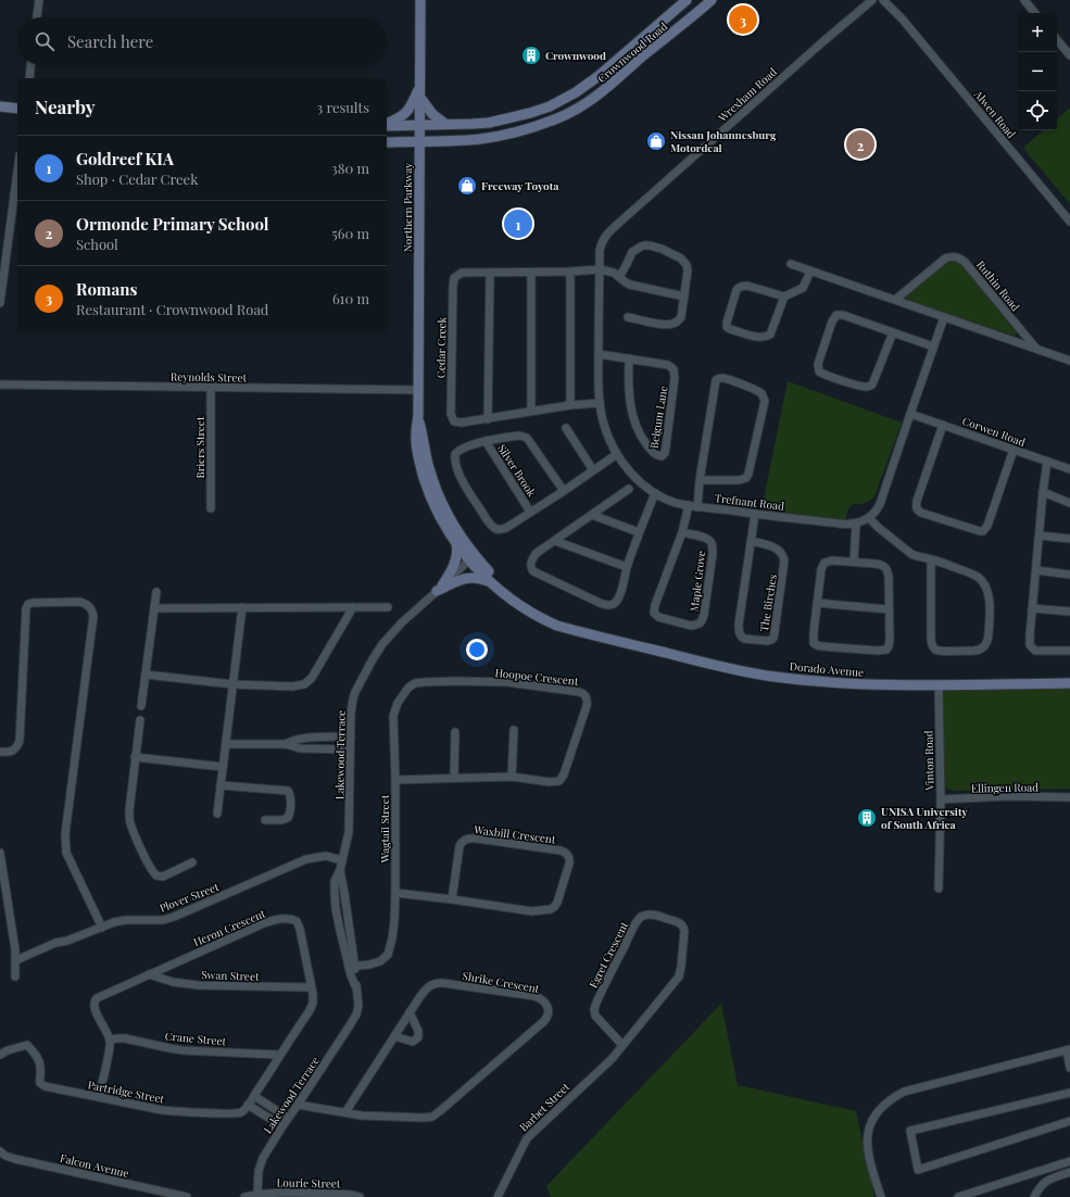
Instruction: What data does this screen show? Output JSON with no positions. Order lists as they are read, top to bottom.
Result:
{
  "streets": {
    "street": [
      "Crownwood Road",
      "Wrexham Road",
      "Alwen Road",
      "Northern Parkway",
      "Ruthin Road",
      "Cedar Creek",
      "Reynolds Street",
      "Belgum Lane",
      "Corwen Road",
      "Briers Street",
      "Silver Brook",
      "Trefnant Road",
      "Maple Grove",
      "The Birches",
      "Dorado Avenue",
      "Hoopoe Crescent",
      "Lakewood Terrace",
      "Vinton Road",
      "Ellingen Road",
      "Wagtail Street",
      "Waxbill Crescent",
      "Plover Street",
      "Heron Crescent",
      "Egret Crescent",
      "Swan Street",
      "Shrike Crescent",
      "Crane Street",
      "Partridge Street",
      "Barbet Street",
      "Falcon Avenue",
      "Lourie Street"
    ]
  },
  "crossings": [
    ["Crownwood Road", "Northern Parkway"],
    ["Wrexham Road", "Cedar Creek"],
    ["Wrexham Road", "Trefnant Road"],
    ["Northern Parkway", "Reynolds Street"],
    ["Northern Parkway", "Dorado Avenue"],
    ["Northern Parkway", "Lakewood Terrace"],
    ["Cedar Creek", "Trefnant Road"],
    ["Reynolds Street", "Briers Street"],
    ["Belgum Lane", "Trefnant Road"],
    ["Silver Brook", "Trefnant Road"],
    ["Trefnant Road", "Maple Grove"],
    ["Trefnant Road", "The Birches"],
    ["Dorado Avenue", "Lakewood Terrace"],
    ["Dorado Avenue", "Vinton Road"],
    ["Hoopoe Crescent", "Wagtail Street"],
    ["Lakewood Terrace", "Wagtail Street"],
    ["Lakewood Terrace", "Plover Street"],
    ["Lakewood Terrace", "Shrike Crescent"],
    ["Lakewood Terrace", "Lourie Street"],
    ["Vinton Road", "Ellingen Road"],
    ["Wagtail Street", "Waxbill Crescent"],
    ["Heron Crescent", "Swan Street"],
    ["Heron Crescent", "Crane Street"],
    ["Heron Crescent", "Partridge Street"],
    ["Egret Crescent", "Barbet Street"]
  ],
  "places": {
    "building": ["Crownwood", "UNISA University of South Africa"],
    "shop": ["Nissan Johannesburg Motordeal", "Freeway Toyota"]
  },
  "page": {
    "pins": ["3", "2", "1"],
    "map_buttons": ["+", "−"],
    "search": "Search here",
    "heading": ["Nearby", "3 results"],
    "list": [
      {
        "mark": "1",
        "name": "Goldreef KIA",
        "note": "Shop · Cedar Creek",
        "value": "380 m"
      },
      {
        "mark": "2",
        "name": "Ormonde Primary School",
        "note": "School",
        "value": "560 m"
      },
      {
        "mark": "3",
        "name": "Romans",
        "note": "Restaurant · Crownwood Road",
        "value": "610 m"
      }
    ]
  }
}
